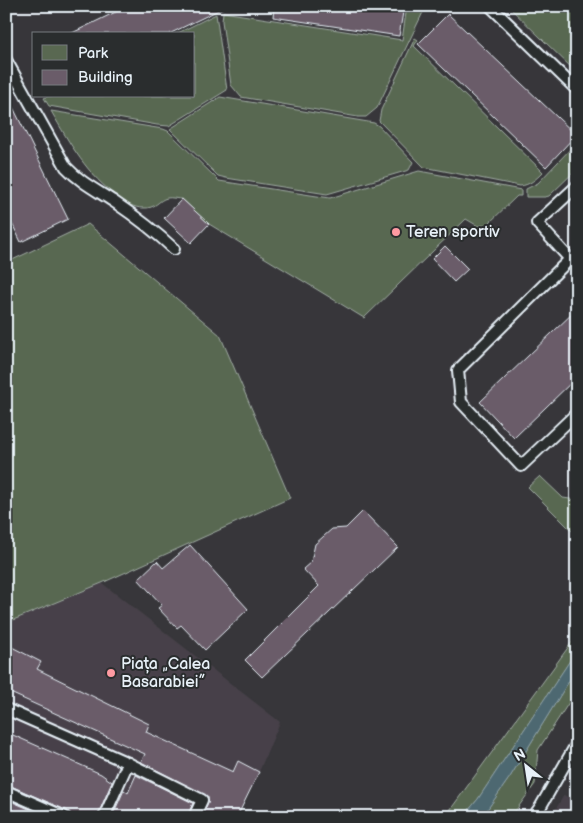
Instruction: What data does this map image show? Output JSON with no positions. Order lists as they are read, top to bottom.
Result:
{
  "places": ["Teren sportiv", "Piața „Calea Basarabiei”"],
  "legend": ["Park", "Building"],
  "north": "top left"
}
